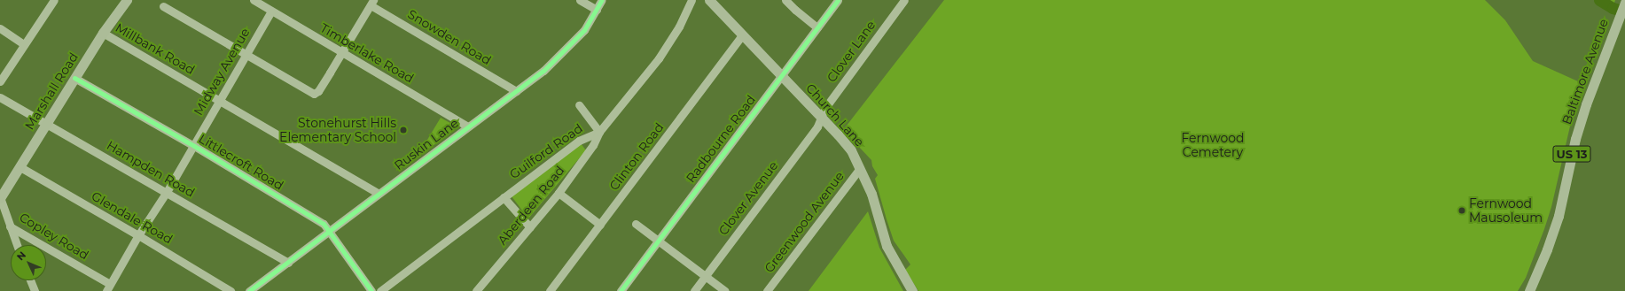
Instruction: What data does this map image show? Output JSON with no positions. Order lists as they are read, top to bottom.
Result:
{
  "streets": {
    "main road": [
      "Baltimore Avenue",
      "Marshall Road",
      "Church Lane",
      "US 13"
    ],
    "street": [
      "Snowden Road",
      "Millbank Road",
      "Clover Lane",
      "Timberlake Road",
      "Midway Avenue",
      "Radbourne Road",
      "Ruskin Lane",
      "Guilford Road",
      "Clinton Road",
      "Littlecroft Road",
      "Hampden Road",
      "Clover Avenue",
      "Aberdeen Road",
      "Glendale Road",
      "Greenwood Avenue",
      "Copley Road"
    ]
  },
  "crossings": [
    ["Snowden Road", "Ruskin Lane"],
    ["Millbank Road", "Midway Avenue"],
    ["Millbank Road", "Marshall Road"],
    ["Millbank Road", "Ruskin Lane"],
    ["Clover Lane", "Church Lane"],
    ["Clover Lane", "Clover Avenue"],
    ["Timberlake Road", "Midway Avenue"],
    ["Timberlake Road", "Ruskin Lane"],
    ["Midway Avenue", "Littlecroft Road"],
    ["Midway Avenue", "Hampden Road"],
    ["Midway Avenue", "Glendale Road"],
    ["Midway Avenue", "Copley Road"],
    ["Marshall Road", "Littlecroft Road"],
    ["Marshall Road", "Hampden Road"],
    ["Marshall Road", "Glendale Road"],
    ["Marshall Road", "Copley Road"],
    ["Church Lane", "Radbourne Road"],
    ["Church Lane", "Clinton Road"],
    ["Church Lane", "Clover Avenue"],
    ["Church Lane", "Greenwood Avenue"],
    ["Ruskin Lane", "Littlecroft Road"],
    ["Ruskin Lane", "Hampden Road"],
    ["Guilford Road", "Aberdeen Road"]
  ],
  "parks": ["Fernwood Cemetery"],
  "places": ["Stonehurst Hills Elementary School", "Fernwood Mausoleum"],
  "north": "top left"
}
